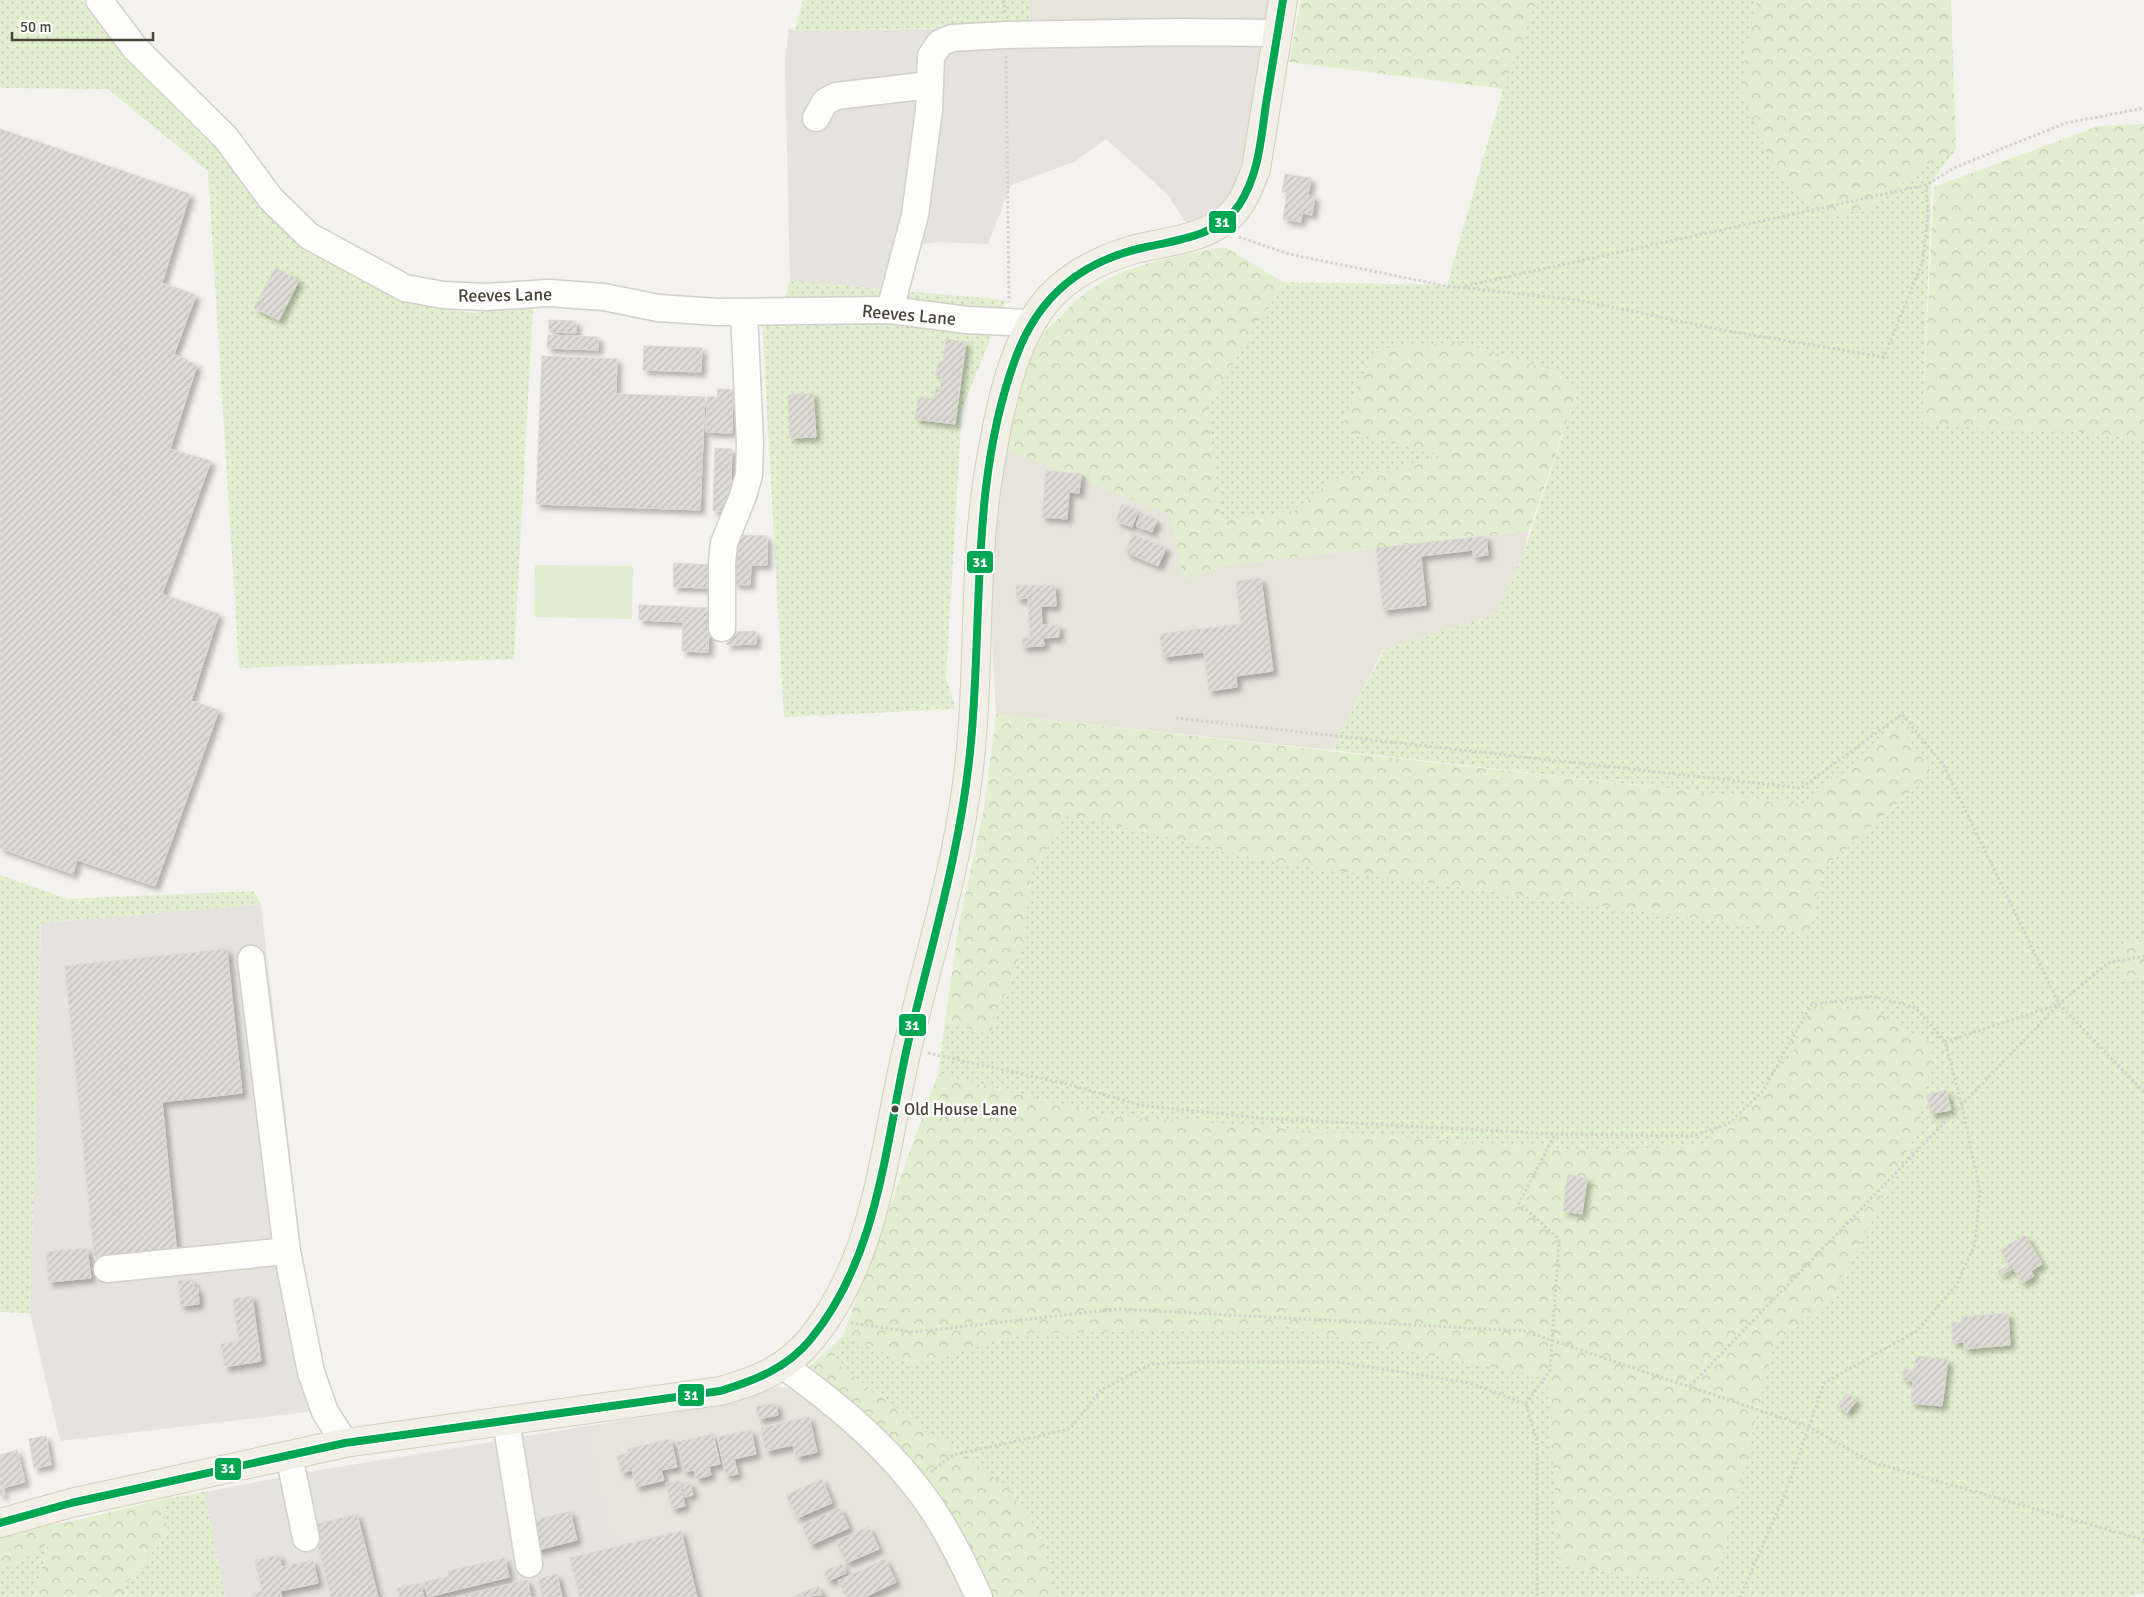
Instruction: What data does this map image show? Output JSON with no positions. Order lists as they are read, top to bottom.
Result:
{
  "streets": {
    "street": ["Reeves Lane"]
  },
  "places": ["Old House Lane"],
  "lines": ["transit line 31"],
  "scale_bar": "50 m"
}
